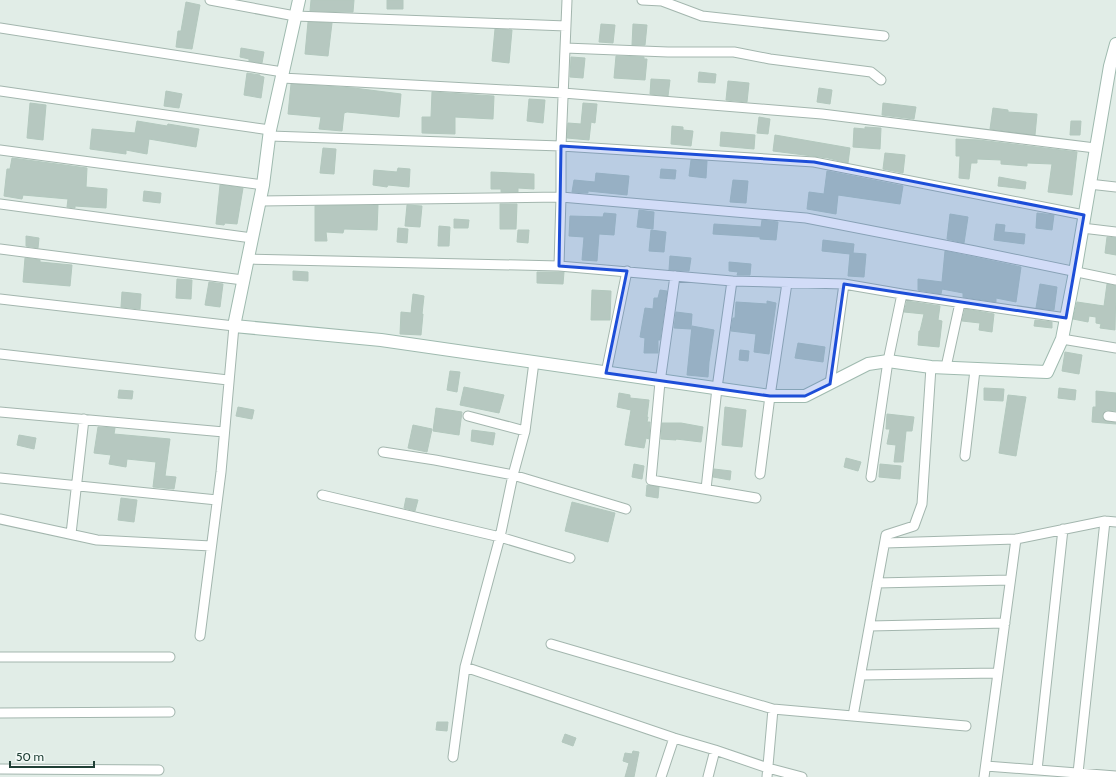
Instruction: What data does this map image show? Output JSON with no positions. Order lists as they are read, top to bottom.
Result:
{
  "scale_bar": "50 m"
}
